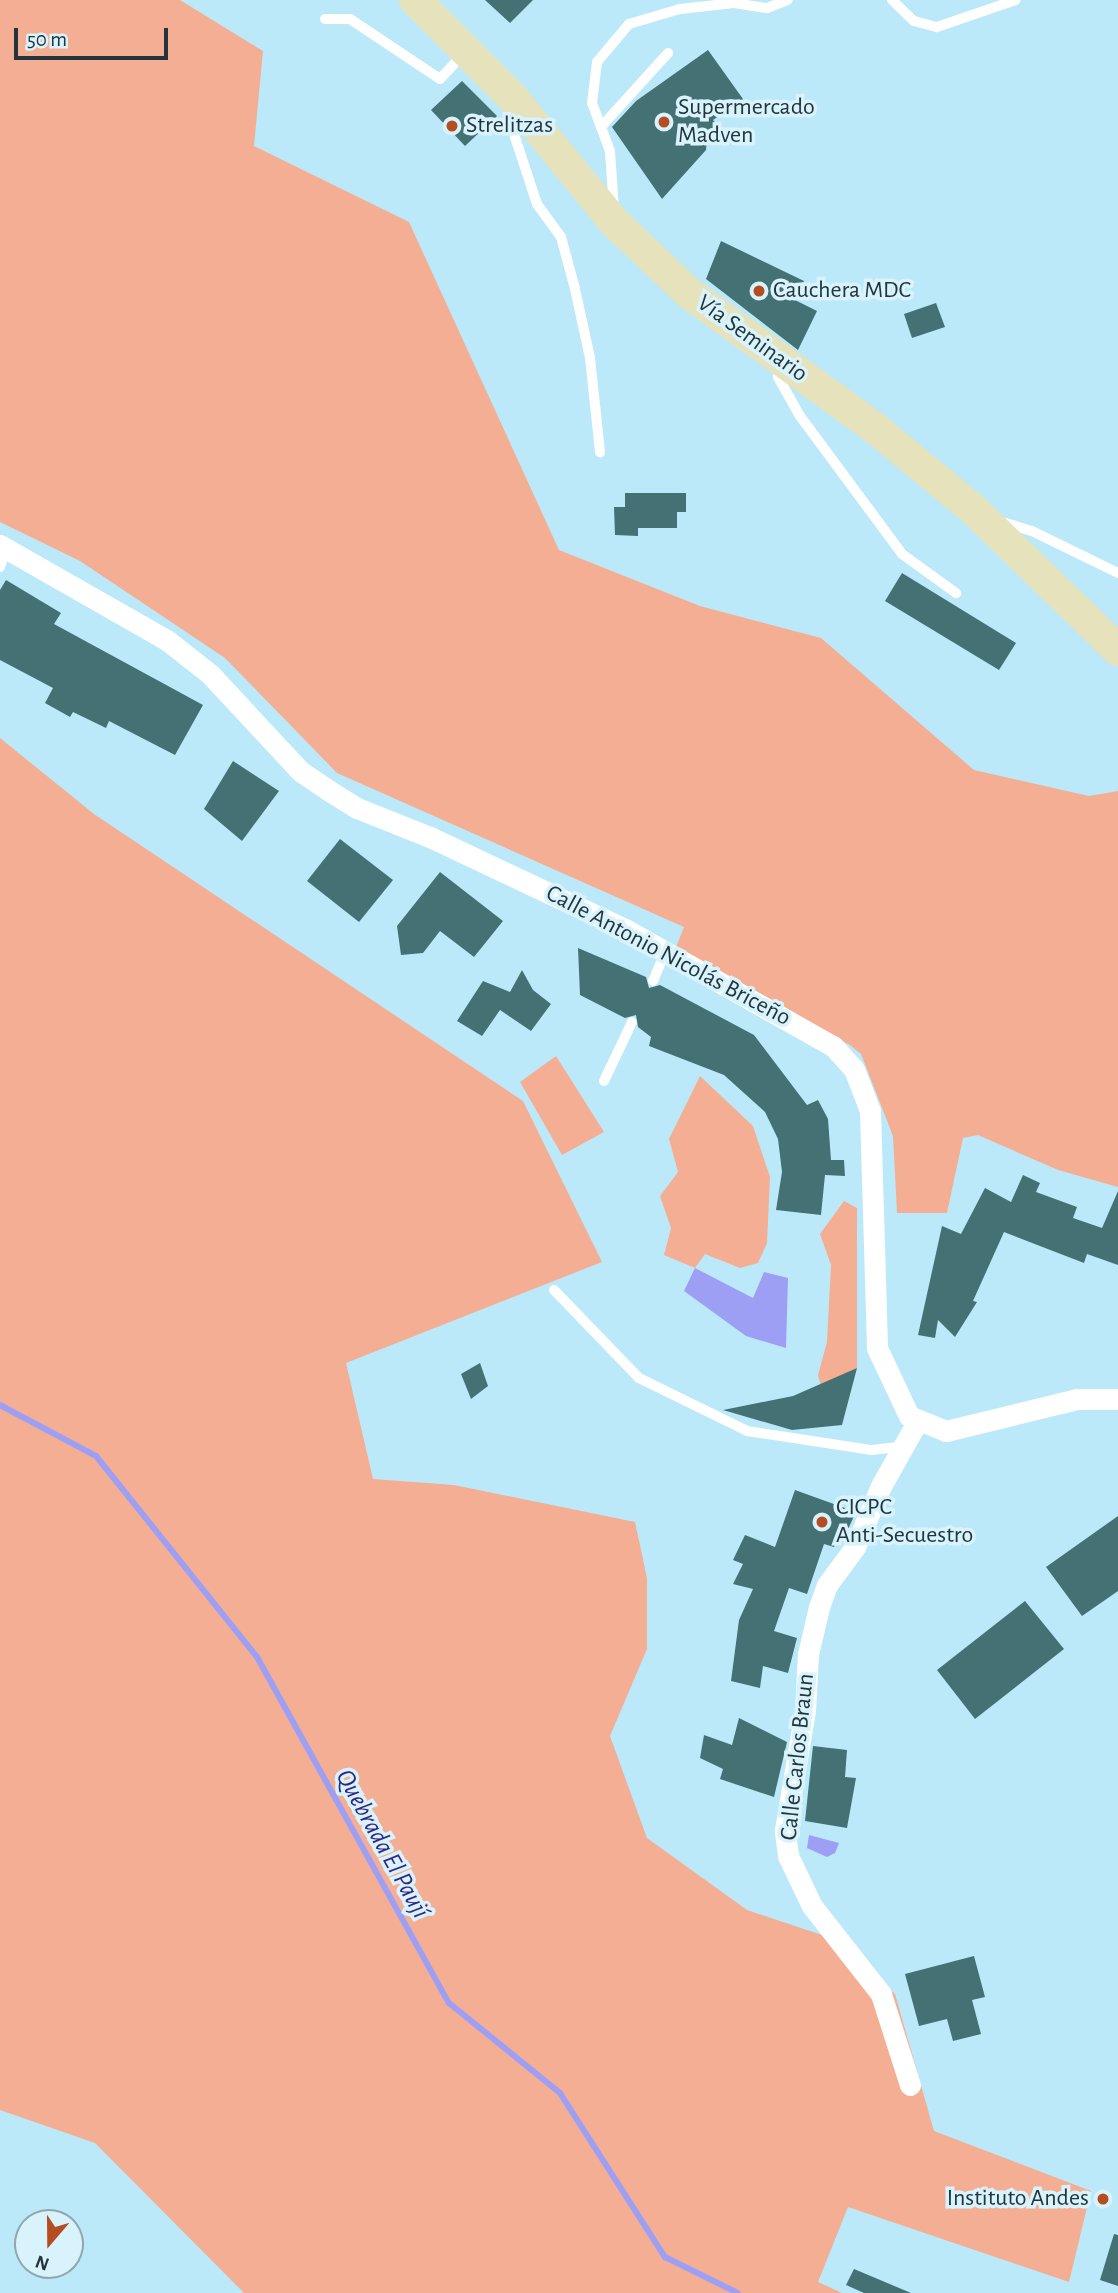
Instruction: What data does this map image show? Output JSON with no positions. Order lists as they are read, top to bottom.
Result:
{
  "streets": {
    "main road": ["Vía Seminario"],
    "street": ["Calle Antonio Nicolás Briceño", "Calle Carlos Braun"]
  },
  "crossings": [
    ["Calle Antonio Nicolás Briceño", "Calle Carlos Braun"]
  ],
  "water": ["Quebrada El Paují"],
  "places": [
    "Supermercado Madven",
    "Strelitzas",
    "Cauchera MDC",
    "CICPC Anti-Secuestro",
    "Instituto Andes"
  ],
  "scale_bar": "50 m",
  "north": "bottom"
}
